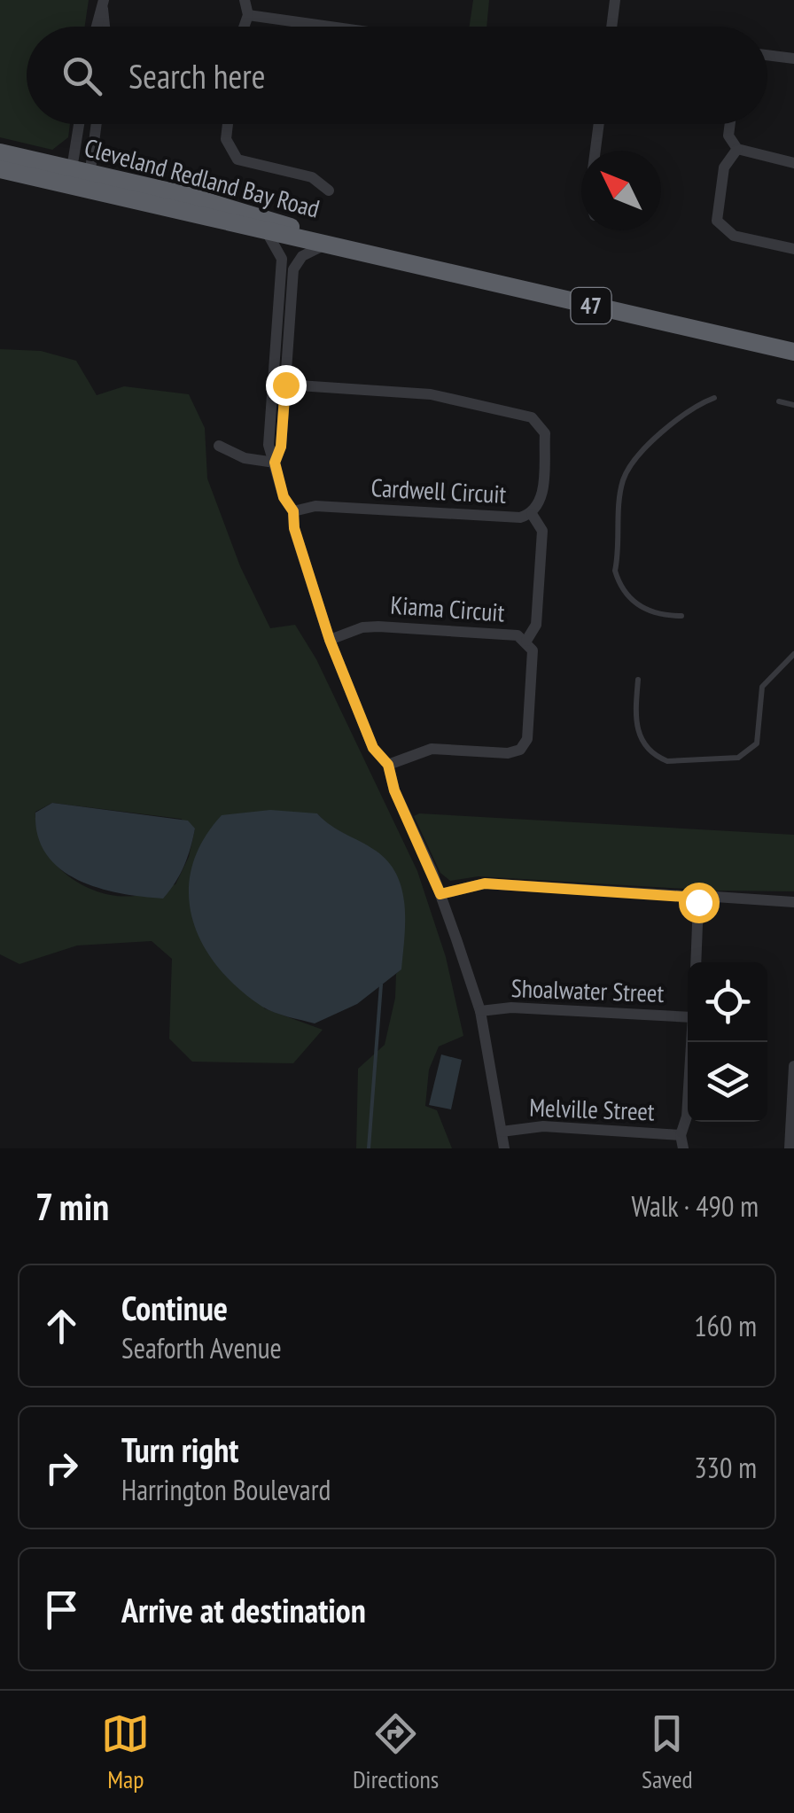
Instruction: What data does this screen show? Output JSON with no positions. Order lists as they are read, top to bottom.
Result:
{
  "streets": {
    "highway": ["Cleveland Redland Bay Road", "47"],
    "street": [
      "Cardwell Circuit",
      "Kiama Circuit",
      "Shoalwater Street",
      "Melville Street"
    ]
  },
  "north": "top left",
  "page": {
    "search": "Search here",
    "heading": ["7 min", "Walk · 490 m"],
    "list": [
      ["Continue", "Seaforth Avenue", "160 m"],
      ["Turn right", "Harrington Boulevard", "330 m"],
      "Arrive at destination"
    ],
    "nav": ["Map", "Directions", "Saved"]
  }
}
